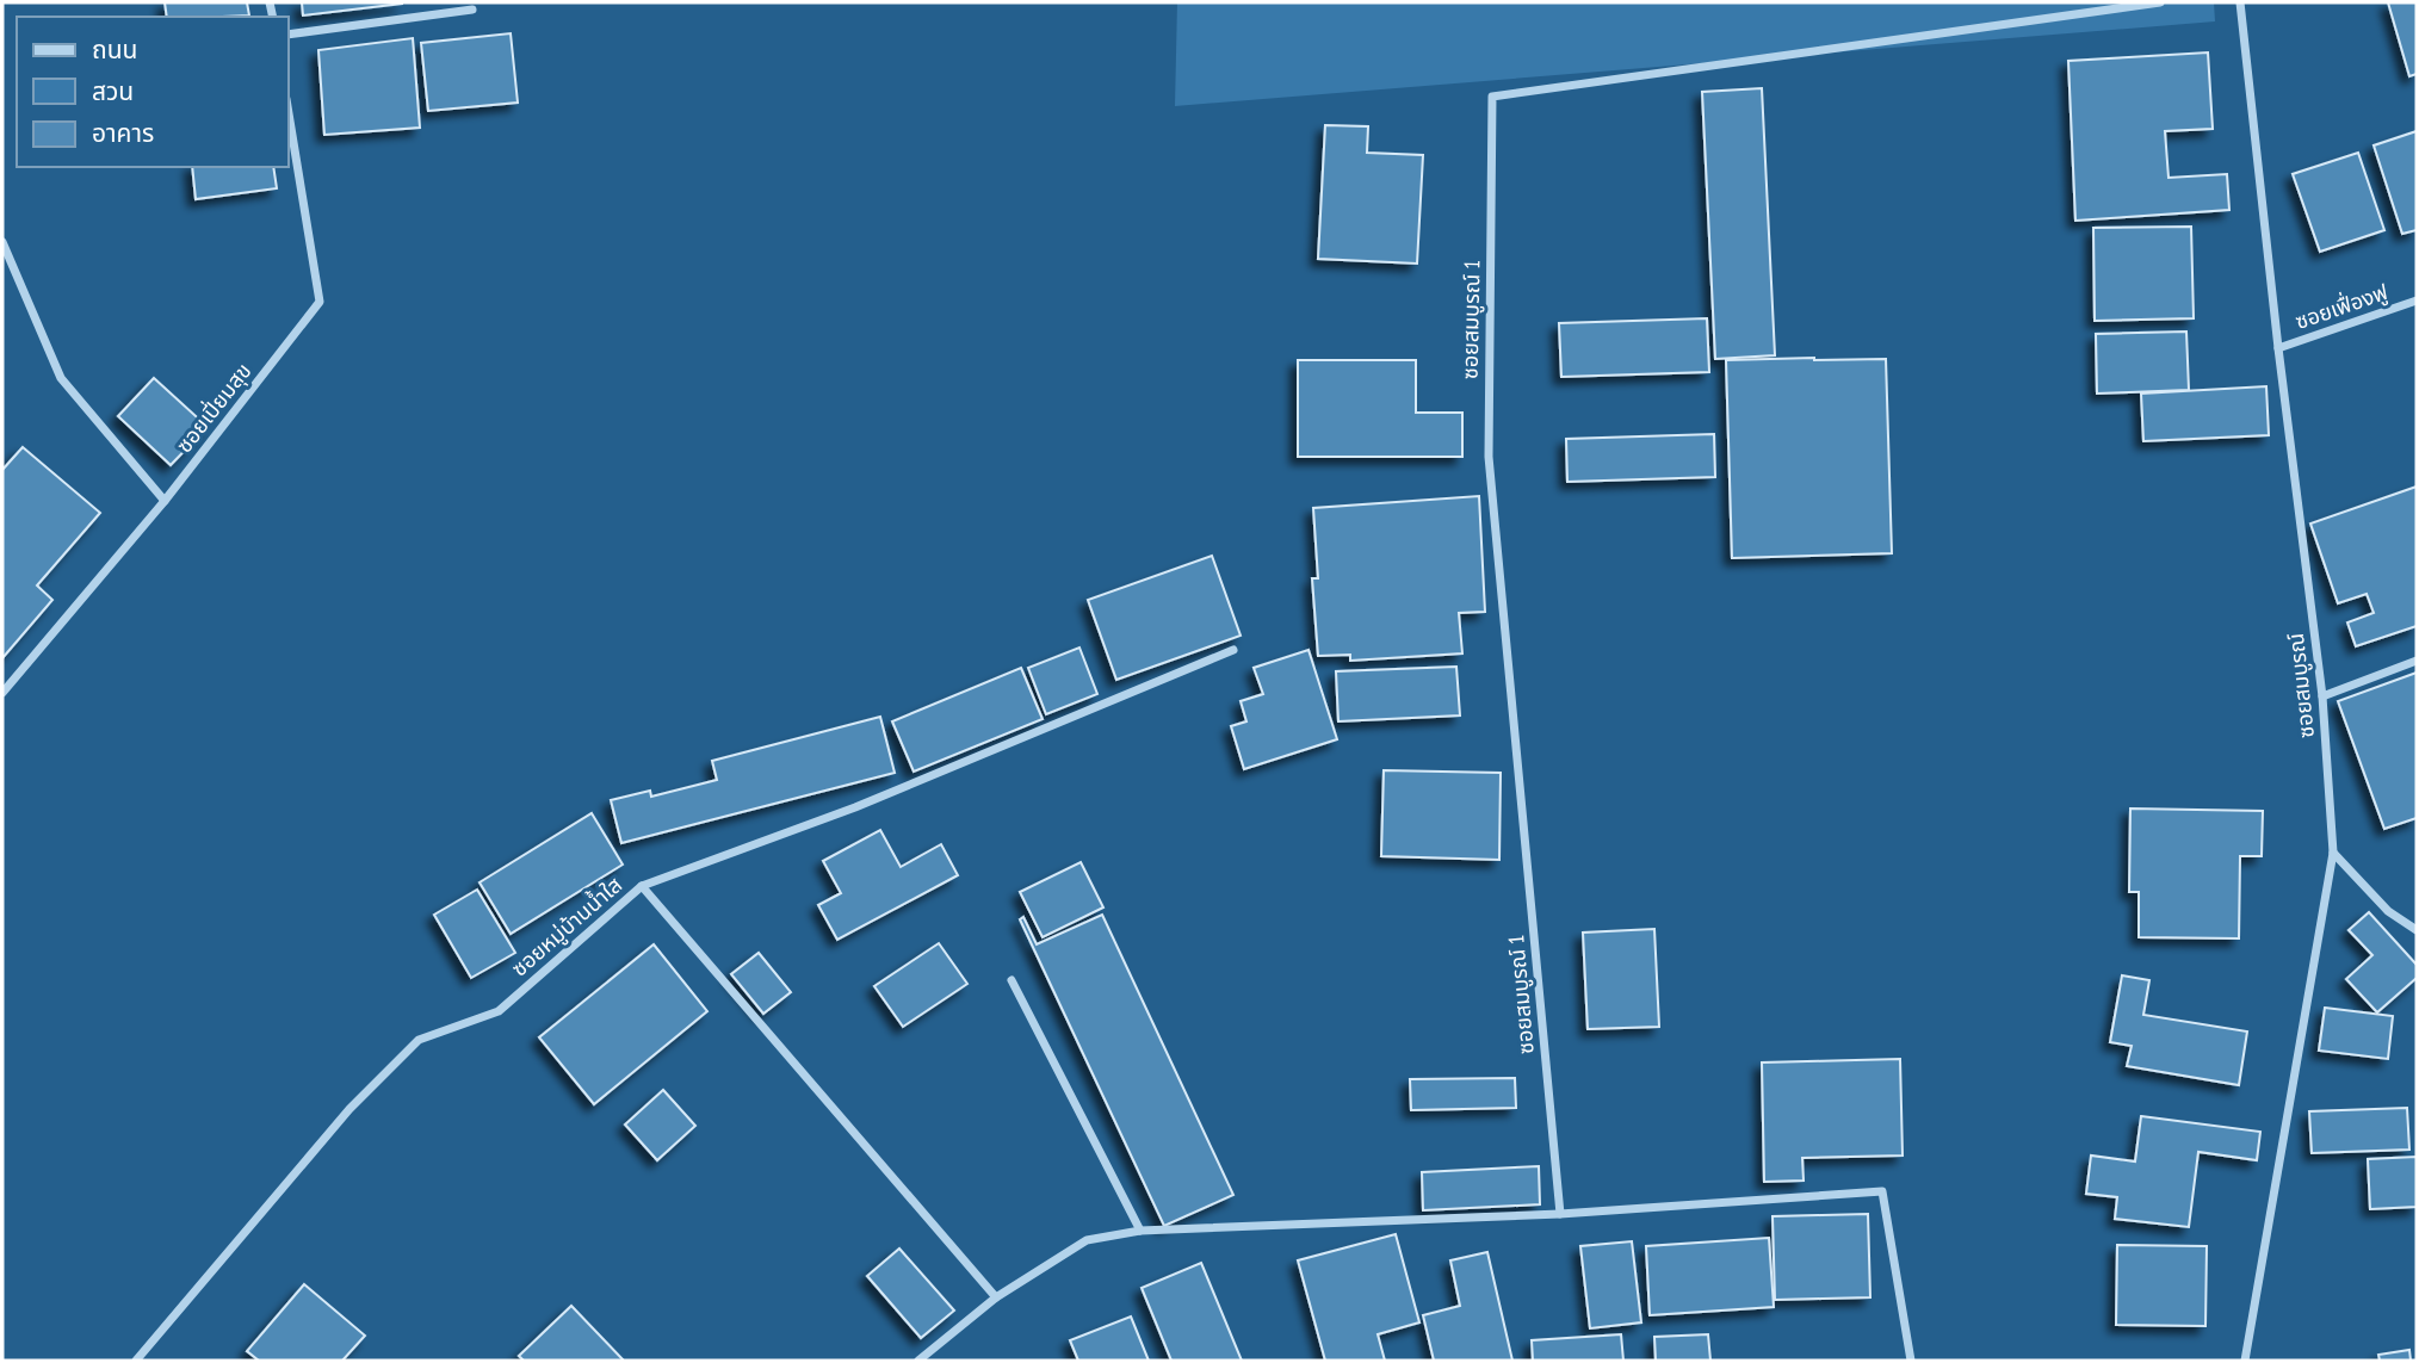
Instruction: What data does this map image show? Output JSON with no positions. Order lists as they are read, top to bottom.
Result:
{
  "streets": {
    "street": [
      "ซอยเฟื่องฟู",
      "ซอยสมบูรณ์ 1",
      "ซอยเปี่ยมสุข",
      "ซอยสมบูรณ์",
      "ซอยหมู่บ้านน้ำใส"
    ]
  },
  "crossings": [
    ["ซอยเฟื่องฟู", "ซอยสมบูรณ์"]
  ],
  "legend": ["ถนน", "สวน", "อาคาร"]
}
